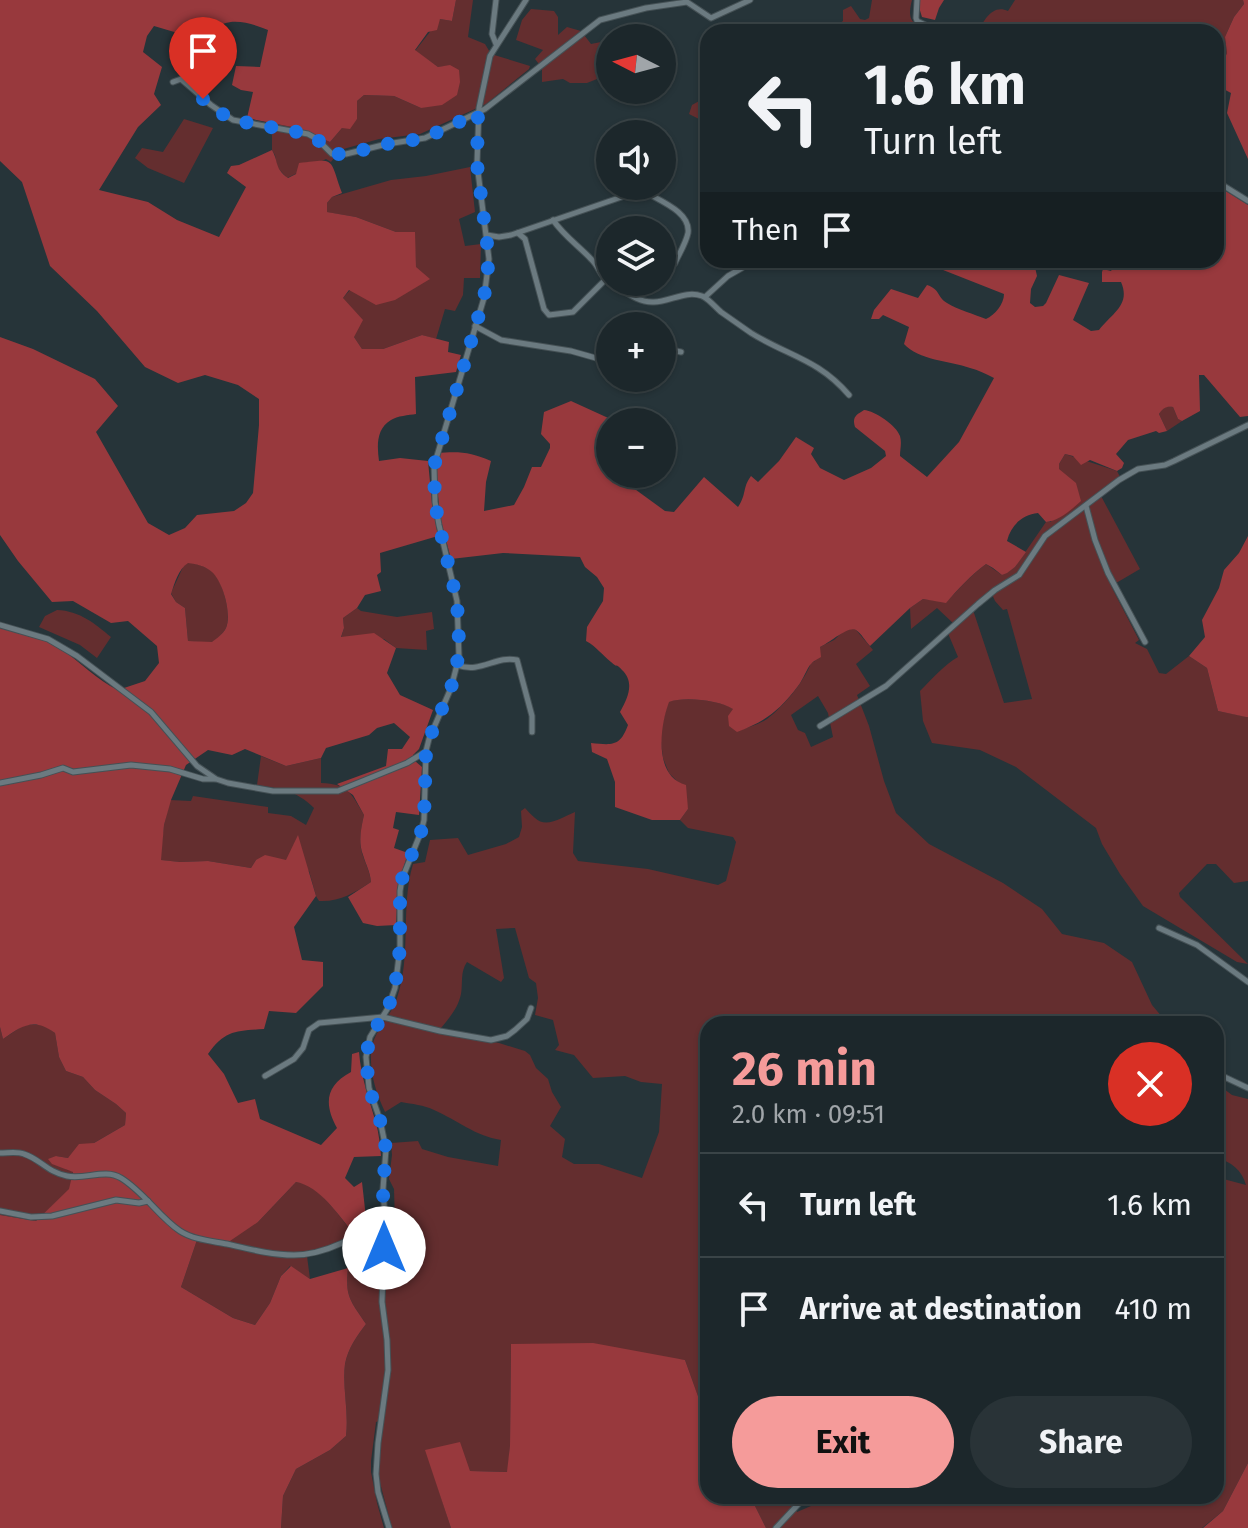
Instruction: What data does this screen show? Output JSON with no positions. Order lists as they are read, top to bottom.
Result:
{
  "north": "left",
  "page": {
    "map_buttons": ["+", "−"],
    "turn": ["1.6 km", "Turn left"],
    "then": "Then",
    "heading": ["26 min", "2.0 km · 09:51"],
    "list": [
      {
        "name": "Turn left",
        "value": "1.6 km"
      },
      {
        "name": "Arrive at destination",
        "value": "410 m"
      }
    ],
    "buttons": ["Exit", "Share"]
  }
}
